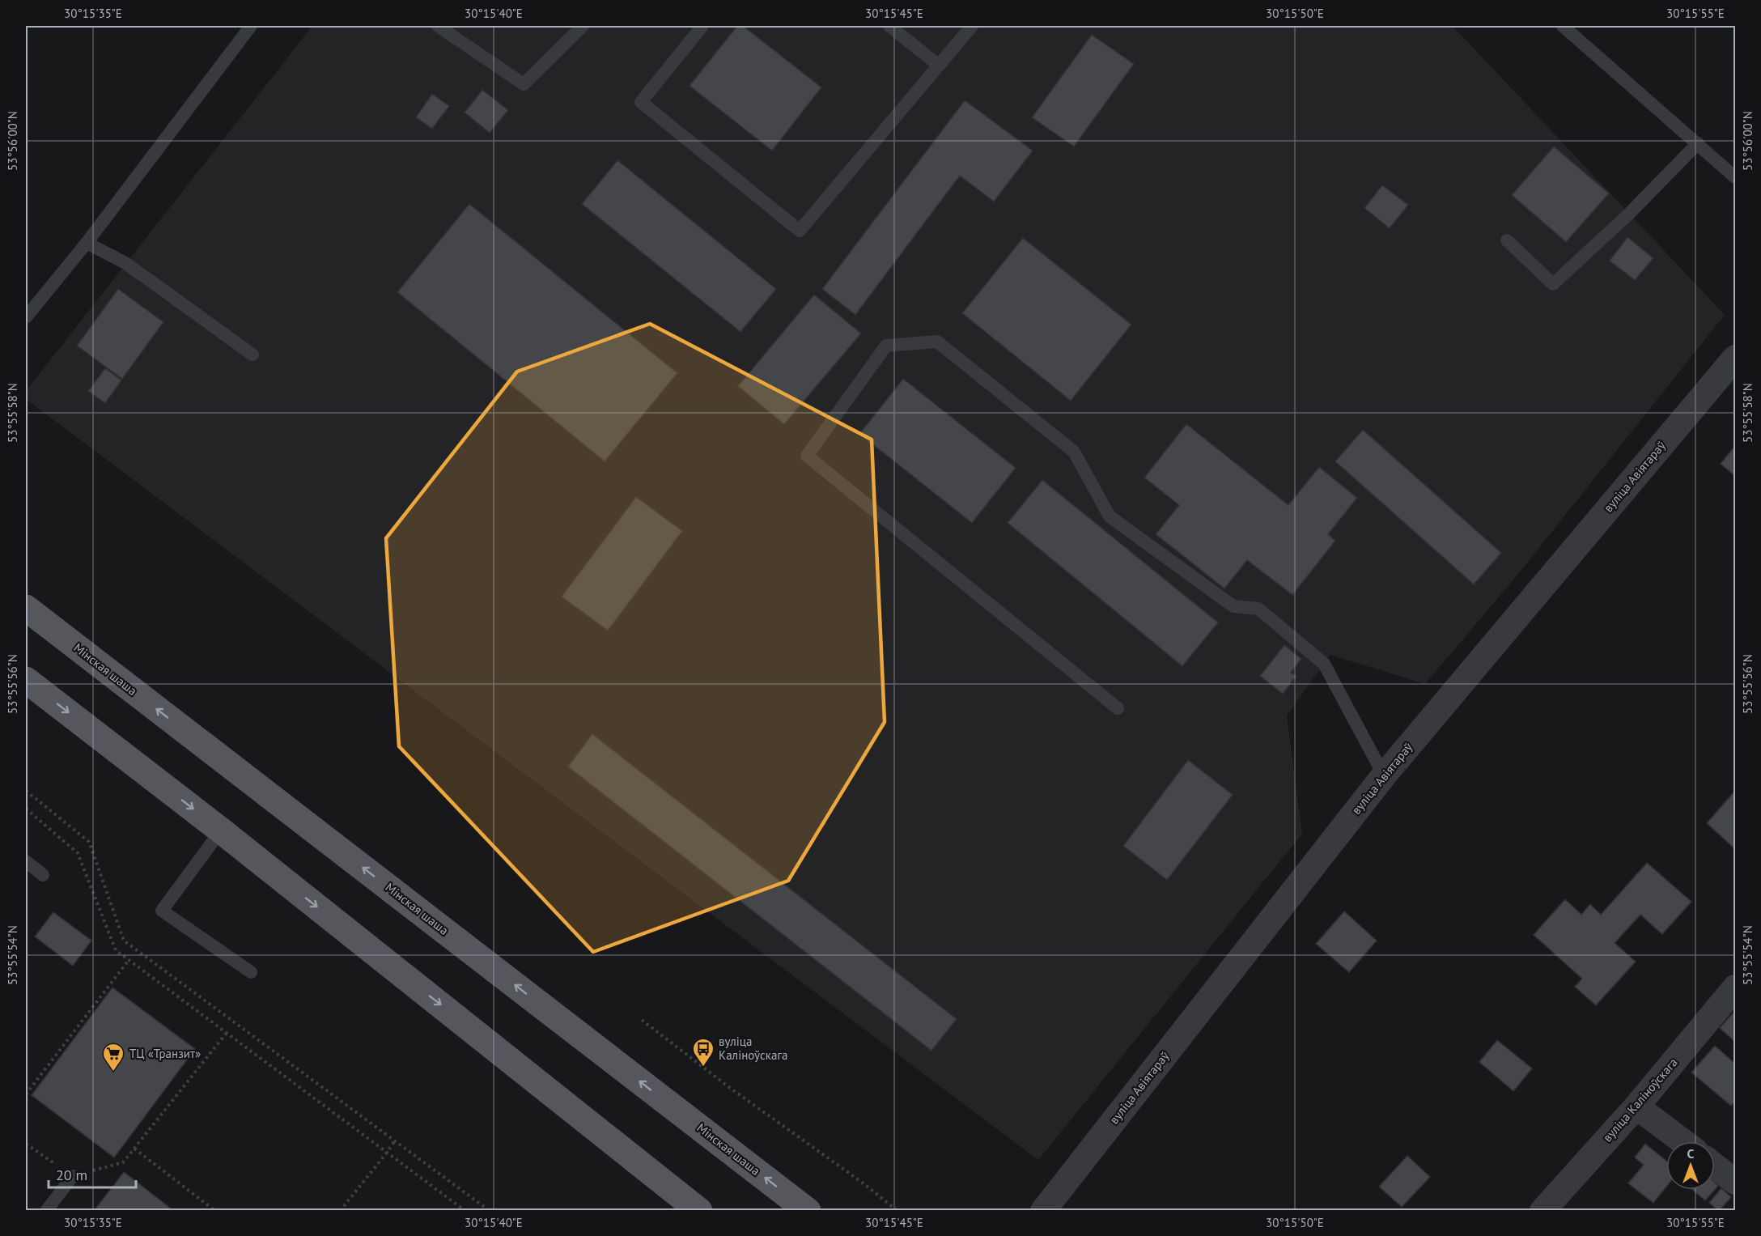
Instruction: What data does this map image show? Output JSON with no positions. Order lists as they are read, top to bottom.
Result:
{
  "streets": {
    "main road": ["Мінская шаша"],
    "street": ["вуліца Авіятараў", "вуліца Каліноўскага"]
  },
  "places": {
    "bus stop": ["вуліца Каліноўскага"],
    "supermarket": ["ТЦ «Транзит»"]
  },
  "scale_bar": "20 m",
  "north": "top",
  "coordinates": [
    "30°15'35\"E",
    "30°15'40\"E",
    "30°15'45\"E",
    "30°15'50\"E",
    "30°15'55\"E",
    "53°56'00\"N",
    "53°55'58\"N",
    "53°55'56\"N",
    "53°55'54\"N"
  ]
}
